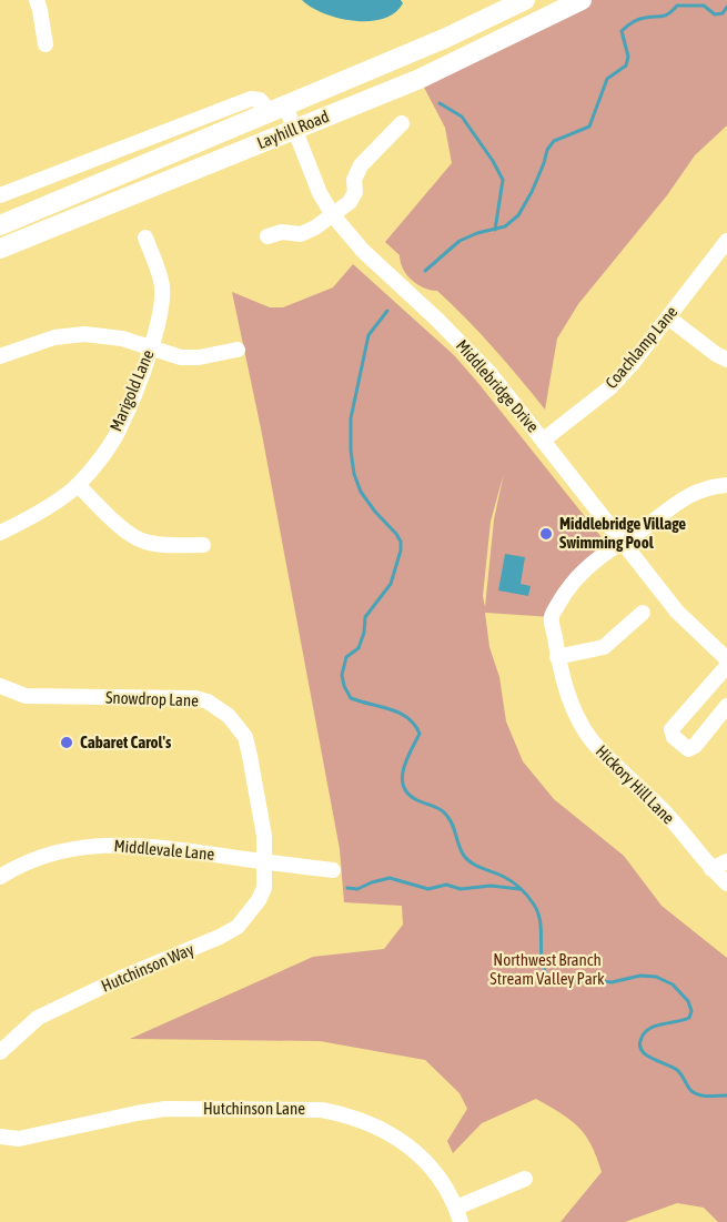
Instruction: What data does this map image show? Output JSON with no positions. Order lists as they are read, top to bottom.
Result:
{
  "streets": {
    "main road": ["Layhill Road"],
    "street": [
      "Coachlamp Lane",
      "Middlebridge Drive",
      "Marigold Lane",
      "Snowdrop Lane",
      "Hickory Hill Lane",
      "Middlevale Lane",
      "Hutchinson Way",
      "Hutchinson Lane"
    ]
  },
  "crossings": [
    ["Layhill Road", "Middlebridge Drive"],
    ["Coachlamp Lane", "Middlebridge Drive"],
    ["Middlebridge Drive", "Hickory Hill Lane"],
    ["Snowdrop Lane", "Middlevale Lane"],
    ["Snowdrop Lane", "Hutchinson Way"],
    ["Middlevale Lane", "Hutchinson Way"]
  ],
  "parks": ["Northwest Branch Stream Valley Park"],
  "places": ["Middlebridge Village Swimming Pool", "Cabaret Carol's"]
}
